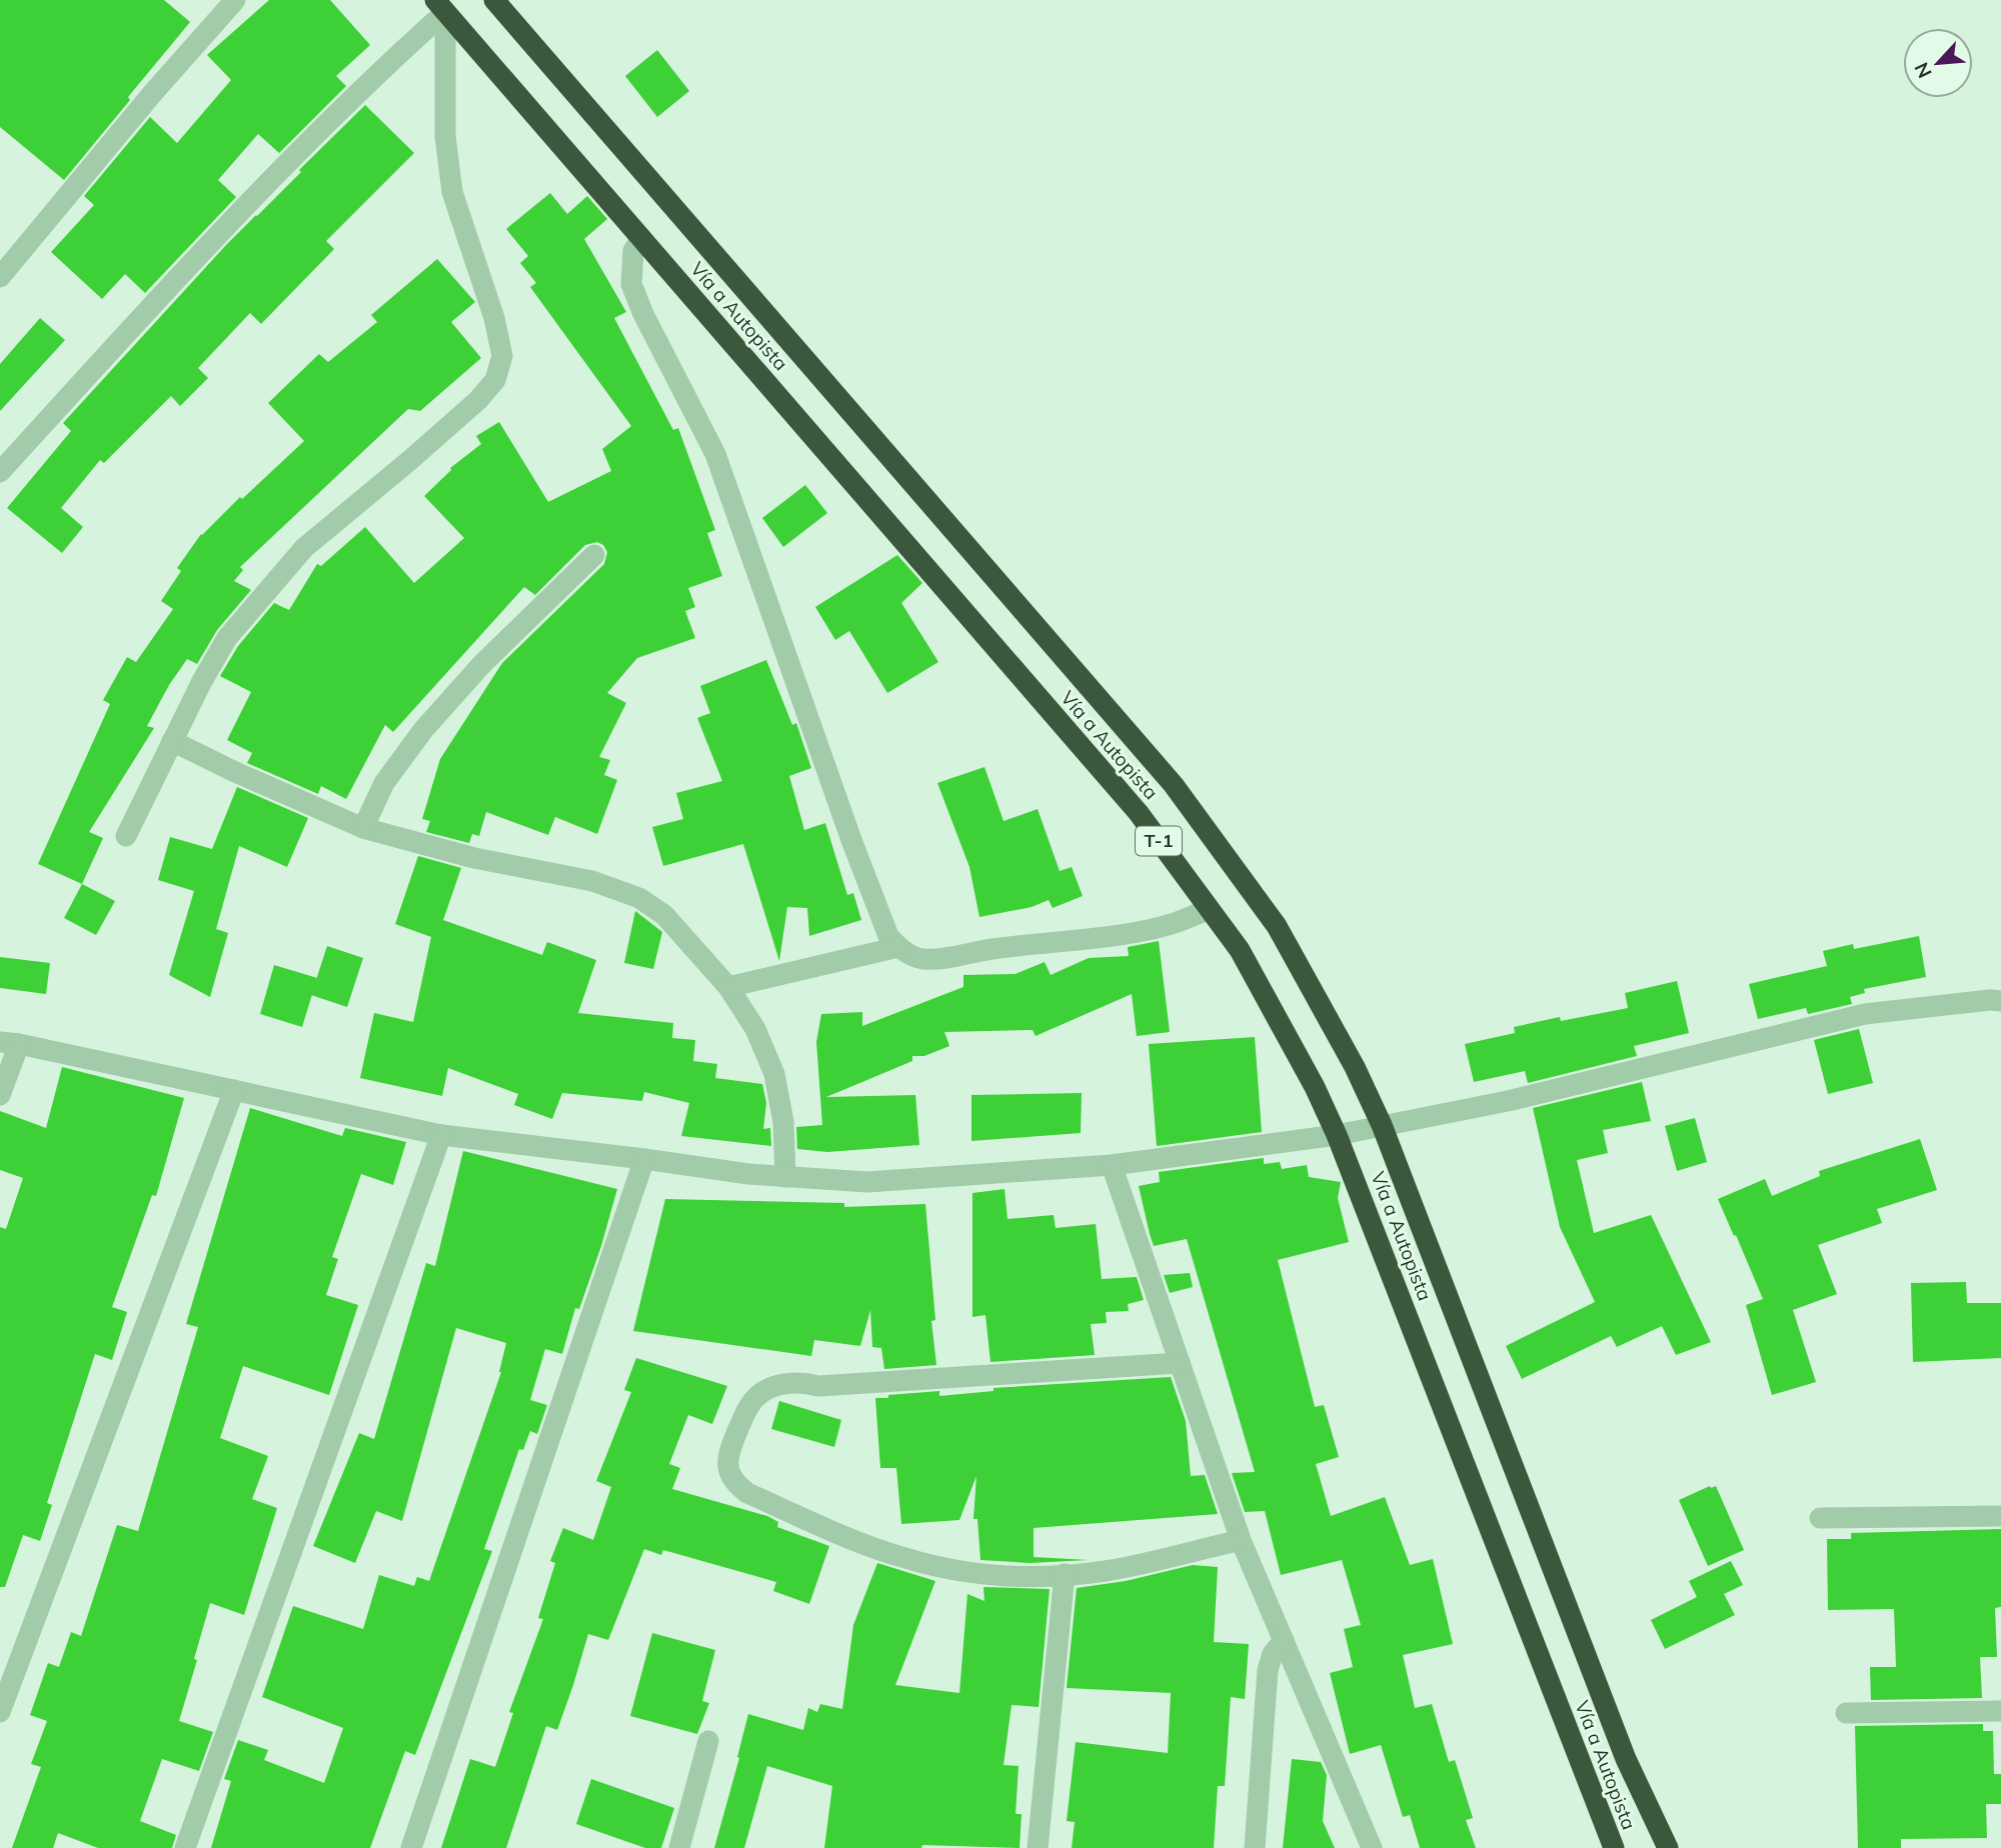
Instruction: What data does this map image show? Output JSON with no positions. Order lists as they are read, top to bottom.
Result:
{
  "streets": {
    "highway": ["Vía a Autopista", "T-1"]
  },
  "north": "bottom left"
}
